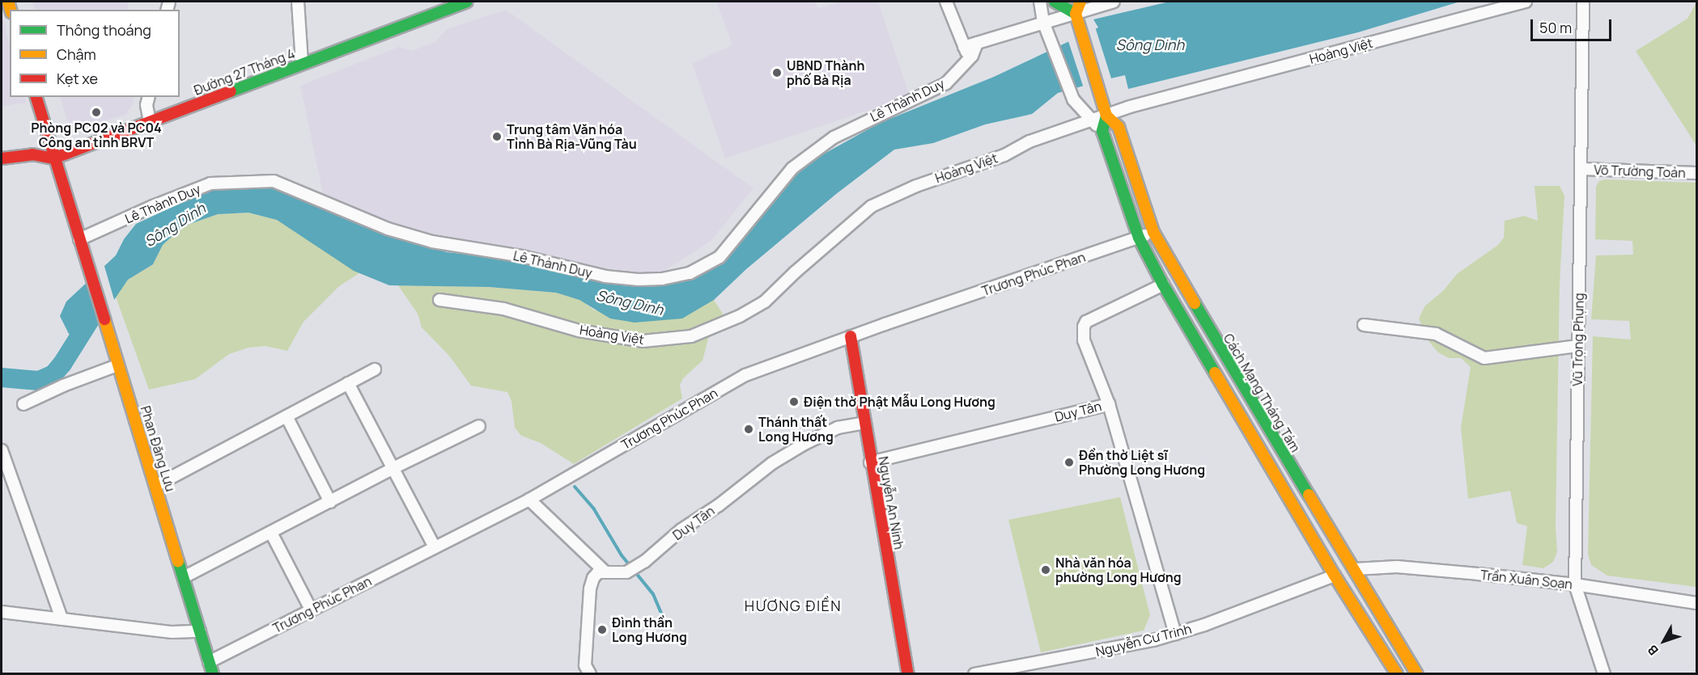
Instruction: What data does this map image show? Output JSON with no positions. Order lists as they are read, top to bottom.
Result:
{
  "streets": {
    "street": [
      "Hoàng Việt",
      "Đường 27 Tháng 4",
      "Lê Thành Duy",
      "Võ Trường Toản",
      "Trương Phúc Phan",
      "Vũ Trọng Phụng",
      "Cách Mạng Tháng Tám",
      "Duy Tân",
      "Phan Đăng Lưu",
      "Nguyễn An Ninh",
      "Trần Xuân Soạn",
      "Nguyễn Cư Trinh"
    ]
  },
  "crossings": [
    ["Hoàng Việt", "Cách Mạng Tháng Tám"],
    ["Đường 27 Tháng 4", "Phan Đăng Lưu"],
    ["Lê Thành Duy", "Phan Đăng Lưu"],
    ["Võ Trường Toản", "Vũ Trọng Phụng"],
    ["Trương Phúc Phan", "Cách Mạng Tháng Tám"],
    ["Trương Phúc Phan", "Phan Đăng Lưu"],
    ["Trương Phúc Phan", "Nguyễn An Ninh"],
    ["Vũ Trọng Phụng", "Trần Xuân Soạn"],
    ["Cách Mạng Tháng Tám", "Trần Xuân Soạn"],
    ["Duy Tân", "Nguyễn An Ninh"],
    ["Duy Tân", "Nguyễn Cư Trinh"]
  ],
  "districts": ["HƯƠNG ĐIỀN"],
  "water": ["Sông Dinh"],
  "places": [
    "UBND Thành phố Bà Rịa",
    "Phòng PC02 và PC04 Công an tỉnh BRVT",
    "Trung tâm Văn hóa Tỉnh Bà Rịa-Vũng Tàu",
    "Điện thờ Phật Mẫu Long Hương",
    "Thánh thất Long Hương",
    "Đền thờ Liệt sĩ Phường Long Hương",
    "Nhà văn hóa phường Long Hương",
    "Đình thần Long Hương"
  ],
  "legend": ["Thông thoáng", "Chậm", "Kẹt xe"],
  "scale_bar": "50 m",
  "north": "bottom left"
}
